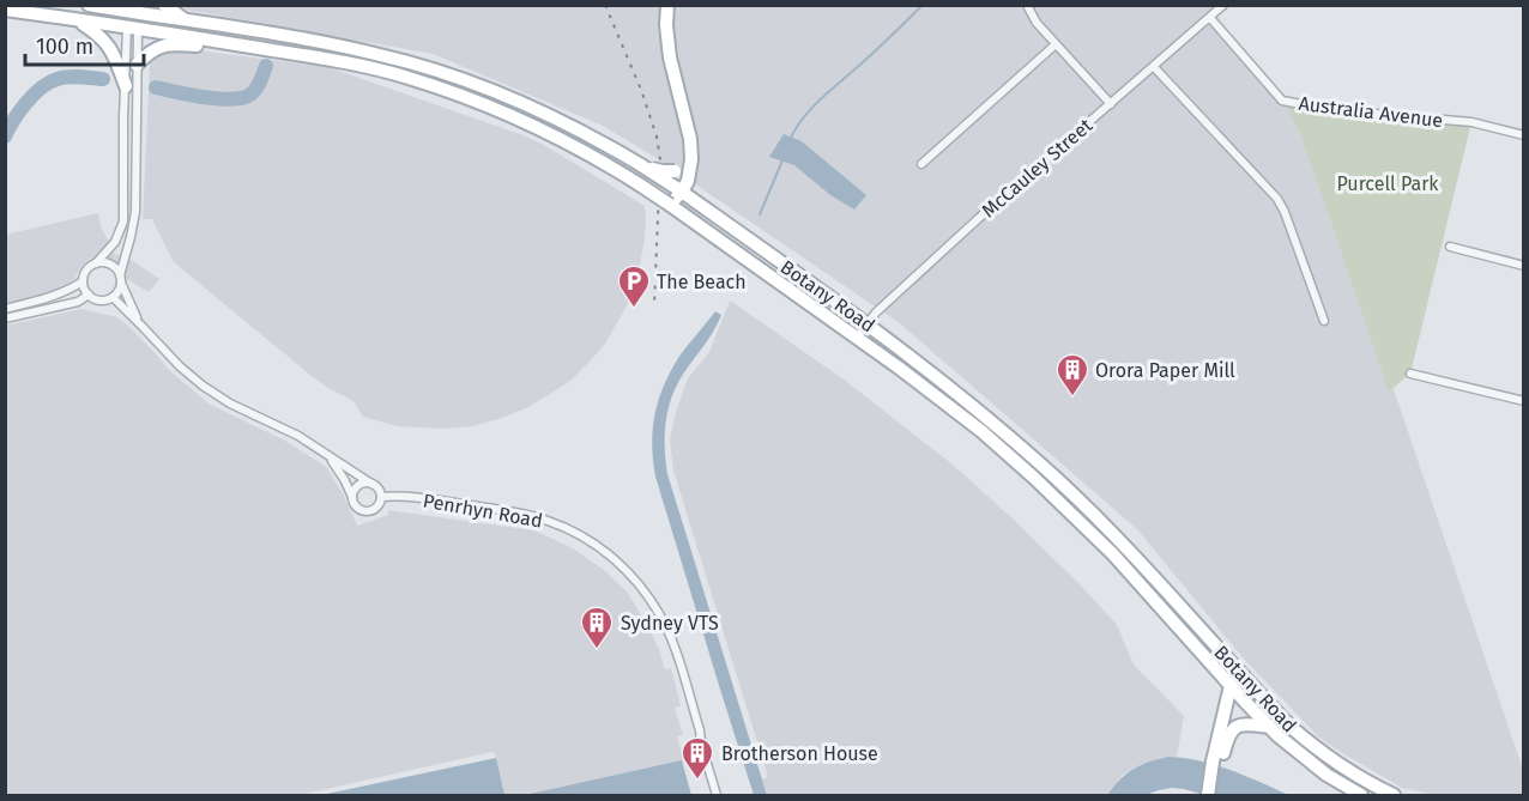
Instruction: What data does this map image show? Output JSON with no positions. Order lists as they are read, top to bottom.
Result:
{
  "streets": {
    "main road": ["Botany Road"],
    "street": ["Australia Avenue", "McCauley Street", "Penrhyn Road"]
  },
  "crossings": [
    ["Australia Avenue", "McCauley Street"],
    ["McCauley Street", "Botany Road"]
  ],
  "parks": ["Purcell Park"],
  "places": {
    "parking": ["The Beach"],
    "building": ["Orora Paper Mill", "Sydney VTS", "Brotherson House"]
  },
  "scale_bar": "100 m"
}
